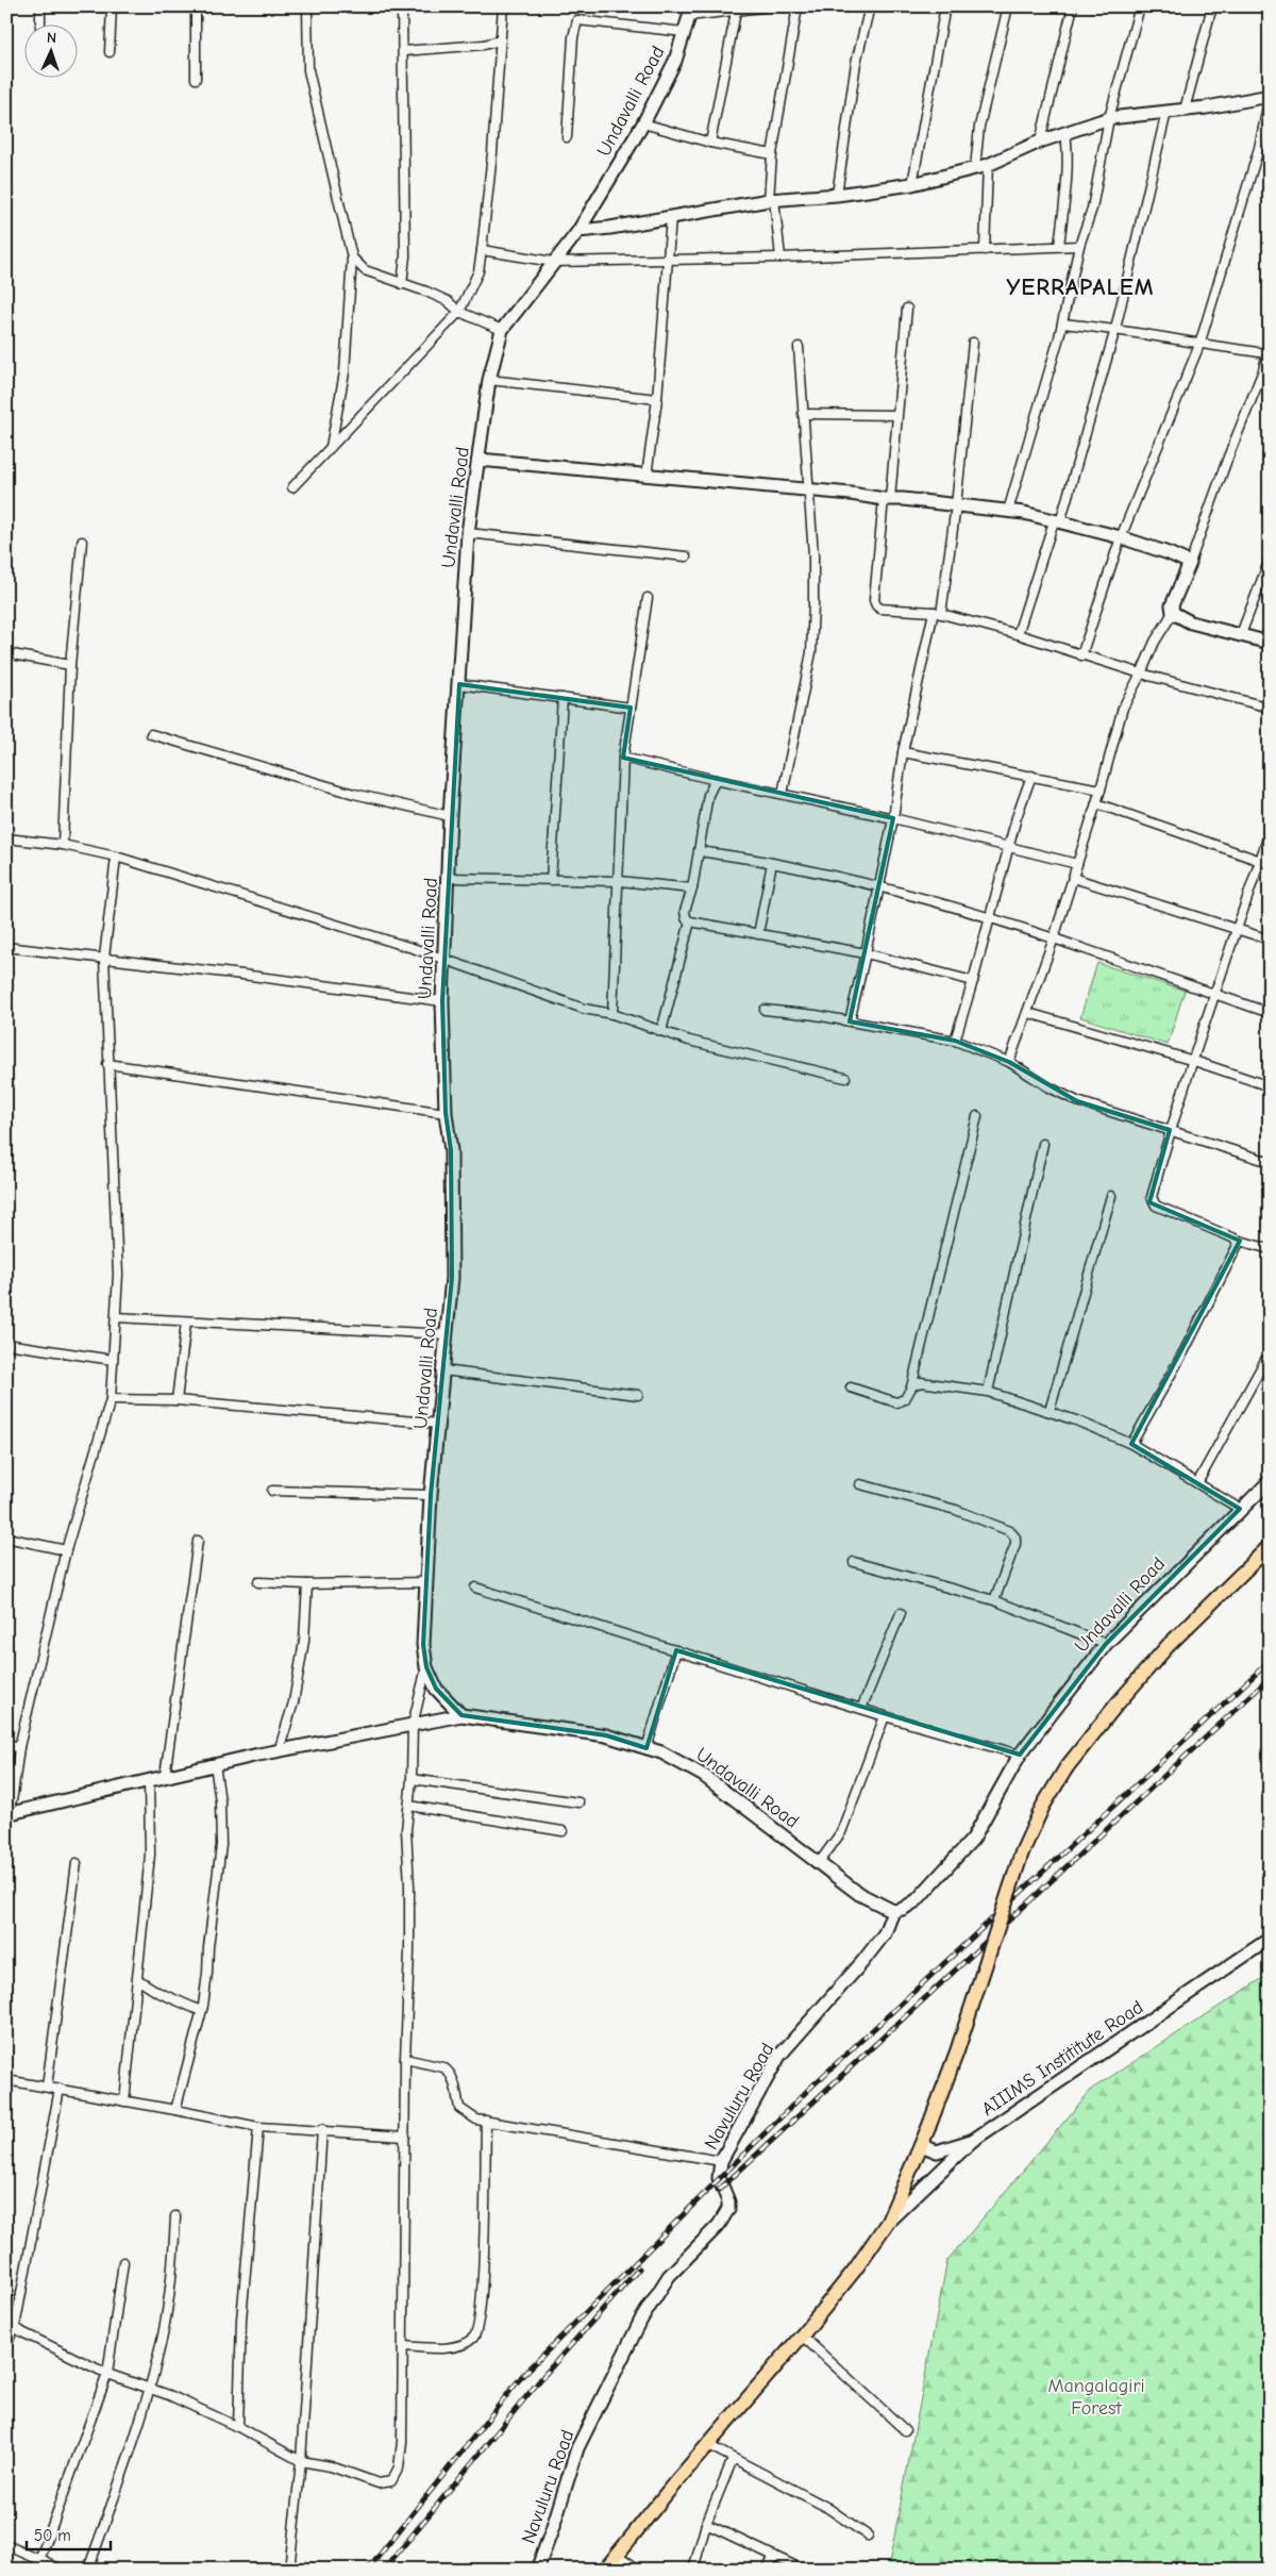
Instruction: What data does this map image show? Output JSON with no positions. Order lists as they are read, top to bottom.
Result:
{
  "streets": {
    "street": ["Undavalli Road", "AIIIMS Instititute Road", "Navuluru Road"]
  },
  "crossings": [
    ["Undavalli Road", "Navuluru Road"]
  ],
  "districts": ["YERRAPALEM"],
  "parks": ["Mangalagiri Forest"],
  "scale_bar": "50 m",
  "north": "top"
}
